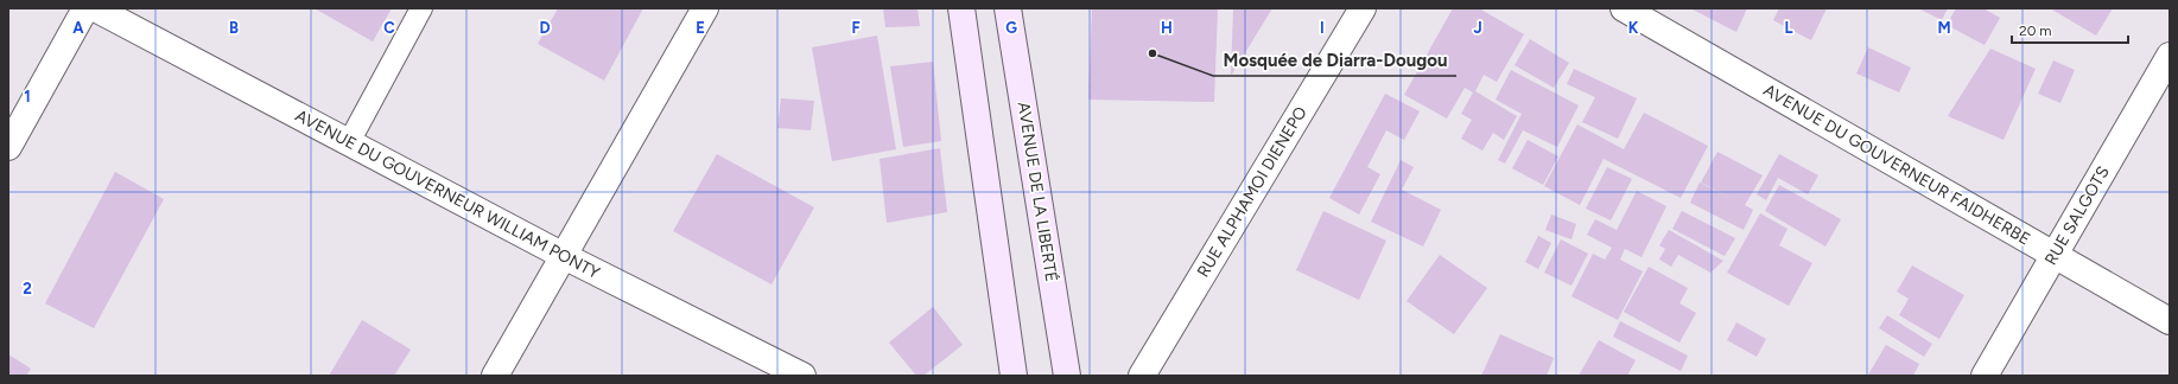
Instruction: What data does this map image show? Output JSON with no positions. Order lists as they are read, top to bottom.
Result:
{
  "streets": {
    "main road": ["AVENUE DE LA LIBERTÉ"],
    "street": [
      "AVENUE DU GOUVERNEUR FAIDHERBE",
      "RUE ALPHAMOI DIENEPO",
      "AVENUE DU GOUVERNEUR WILLIAM PONTY",
      "RUE SALGOTS"
    ]
  },
  "crossings": [
    ["AVENUE DU GOUVERNEUR FAIDHERBE", "RUE SALGOTS"]
  ],
  "places": ["Mosquée de Diarra-Dougou"],
  "scale_bar": "20 m",
  "grid": {
    "columns": [
      "A",
      "B",
      "C",
      "D",
      "E",
      "F",
      "G",
      "H",
      "I",
      "J",
      "K",
      "L",
      "M"
    ],
    "rows": ["1", "2"]
  }
}
